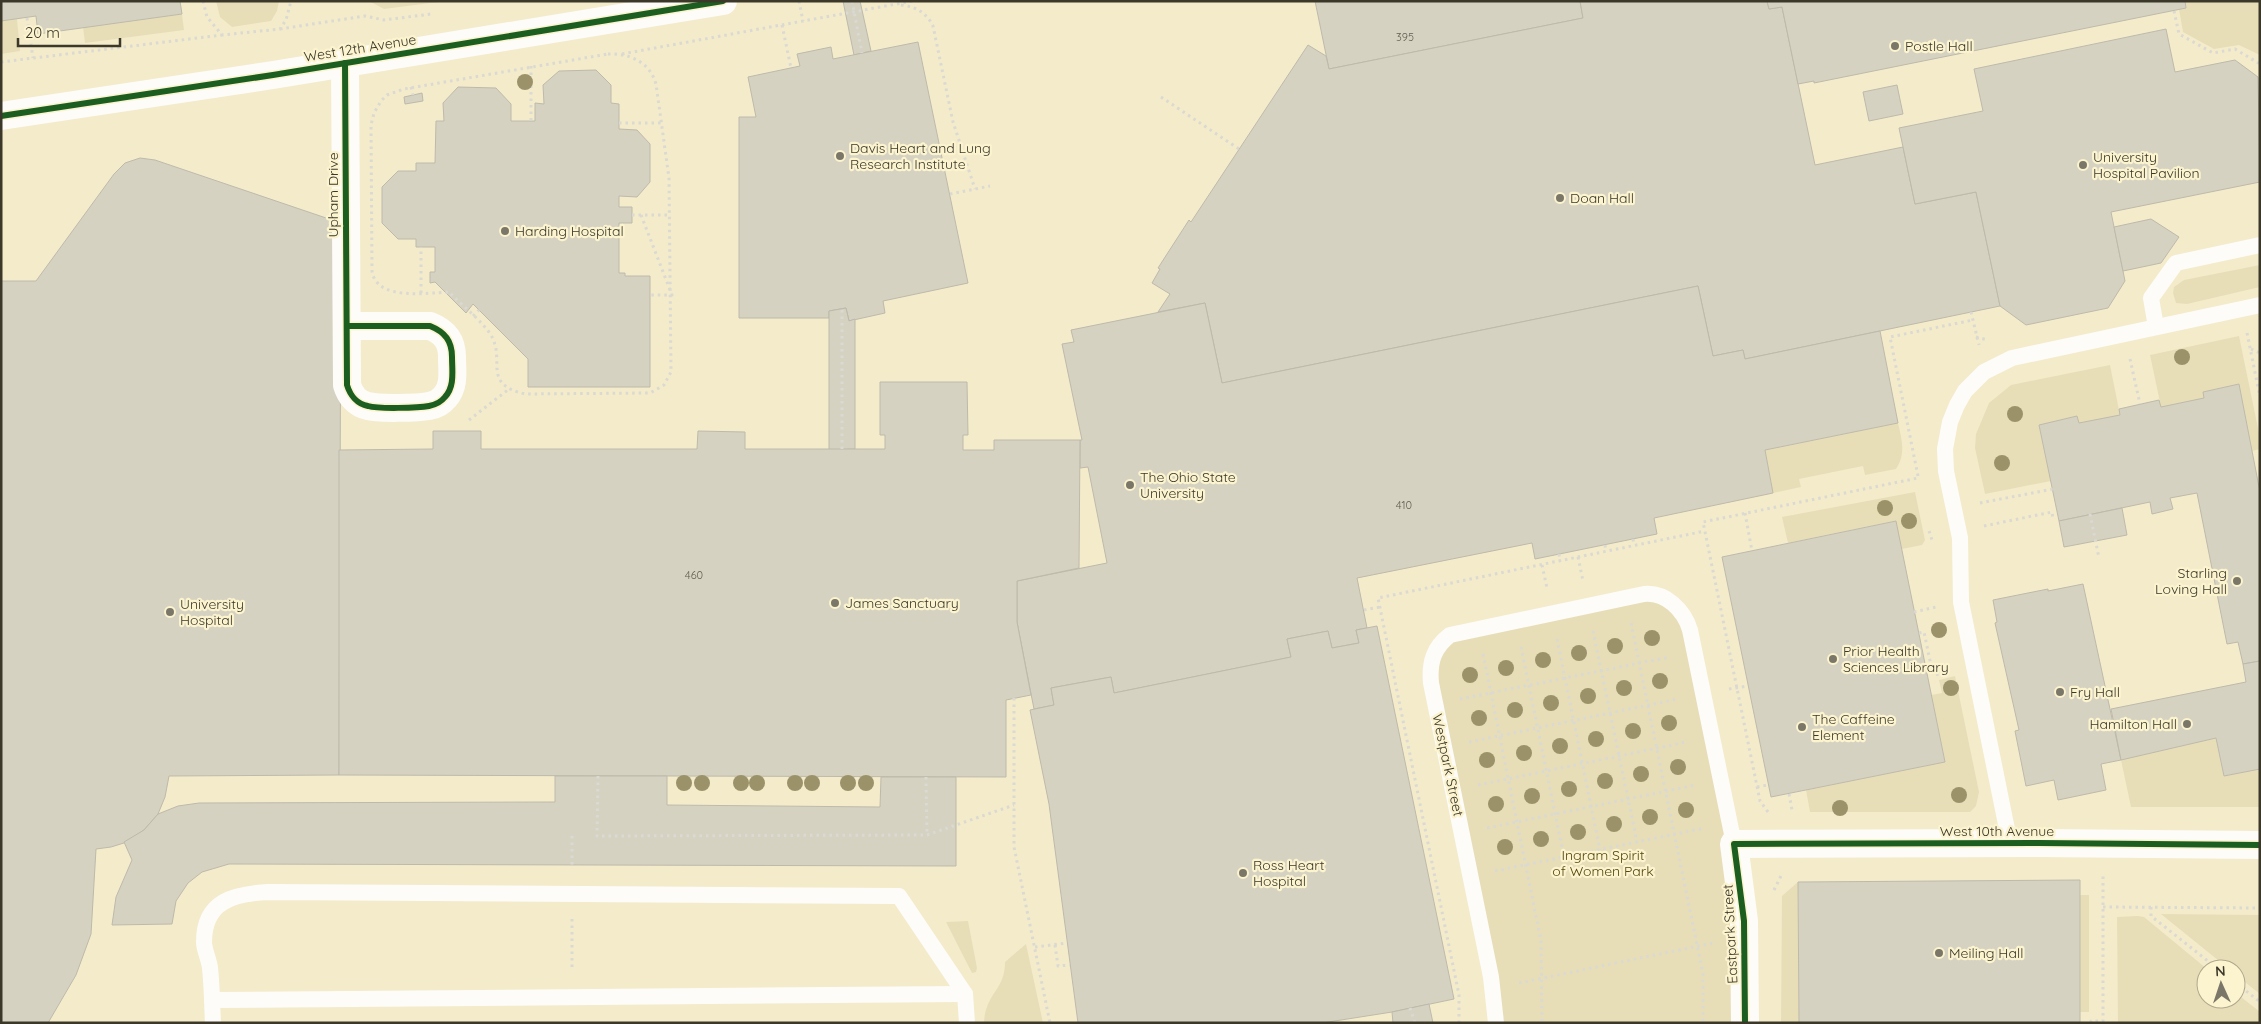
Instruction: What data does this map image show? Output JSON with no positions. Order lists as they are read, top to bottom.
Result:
{
  "streets": {
    "street": [
      "West 12th Avenue",
      "Upham Drive",
      "West 10th Avenue",
      "Eastpark Street"
    ],
    "lane": ["Westpark Street"]
  },
  "crossings": [
    ["West 12th Avenue", "Upham Drive"],
    ["Westpark Street", "Eastpark Street"],
    ["West 10th Avenue", "Eastpark Street"]
  ],
  "parks": ["Ingram Spirit of Women Park"],
  "places": [
    "Postle Hall",
    "Davis Heart and Lung Research Institute",
    "University Hospital Pavilion",
    "Doan Hall",
    "Harding Hospital",
    "The Ohio State University",
    "Starling Loving Hall",
    "James Sanctuary",
    "University Hospital",
    "Prior Health Sciences Library",
    "Fry Hall",
    "Hamilton Hall",
    "The Caffeine Element",
    "Ross Heart Hospital",
    "Meiling Hall"
  ],
  "house_numbers": ["395", "410", "460"],
  "scale_bar": "20 m",
  "north": "top"
}
